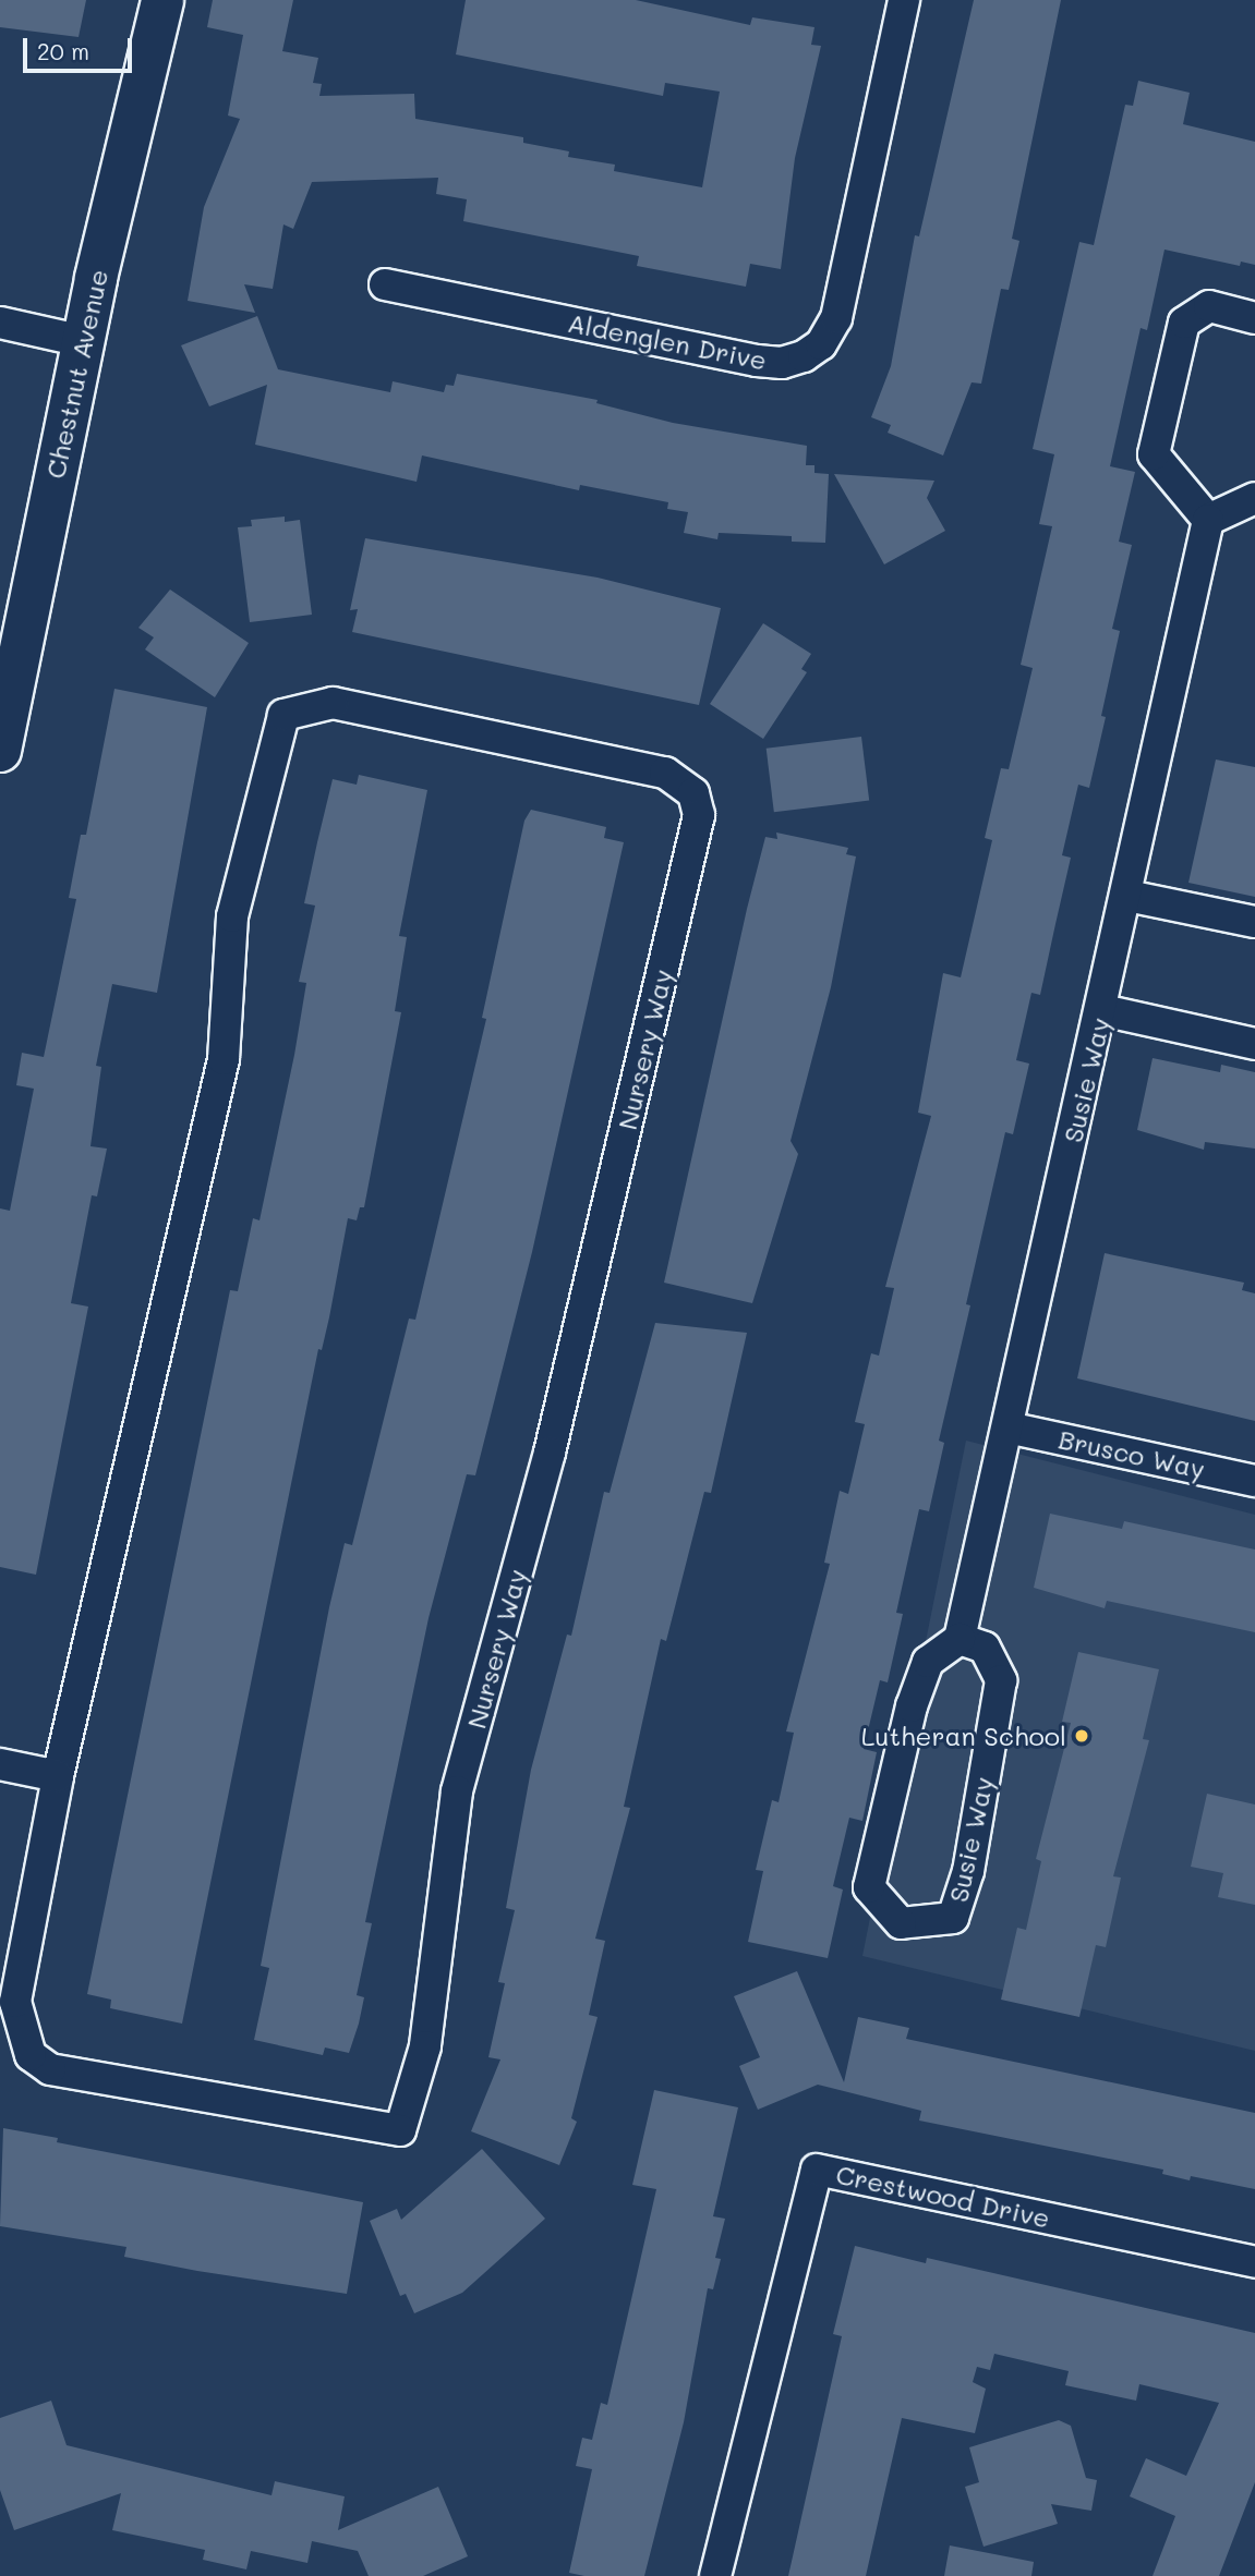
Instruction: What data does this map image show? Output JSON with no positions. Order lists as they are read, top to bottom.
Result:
{
  "streets": {
    "main road": ["Chestnut Avenue"],
    "street": [
      "Aldenglen Drive",
      "Nursery Way",
      "Susie Way",
      "Brusco Way",
      "Crestwood Drive"
    ]
  },
  "crossings": [
    ["Susie Way", "Brusco Way"]
  ],
  "places": ["Lutheran School"],
  "scale_bar": "20 m"
}
